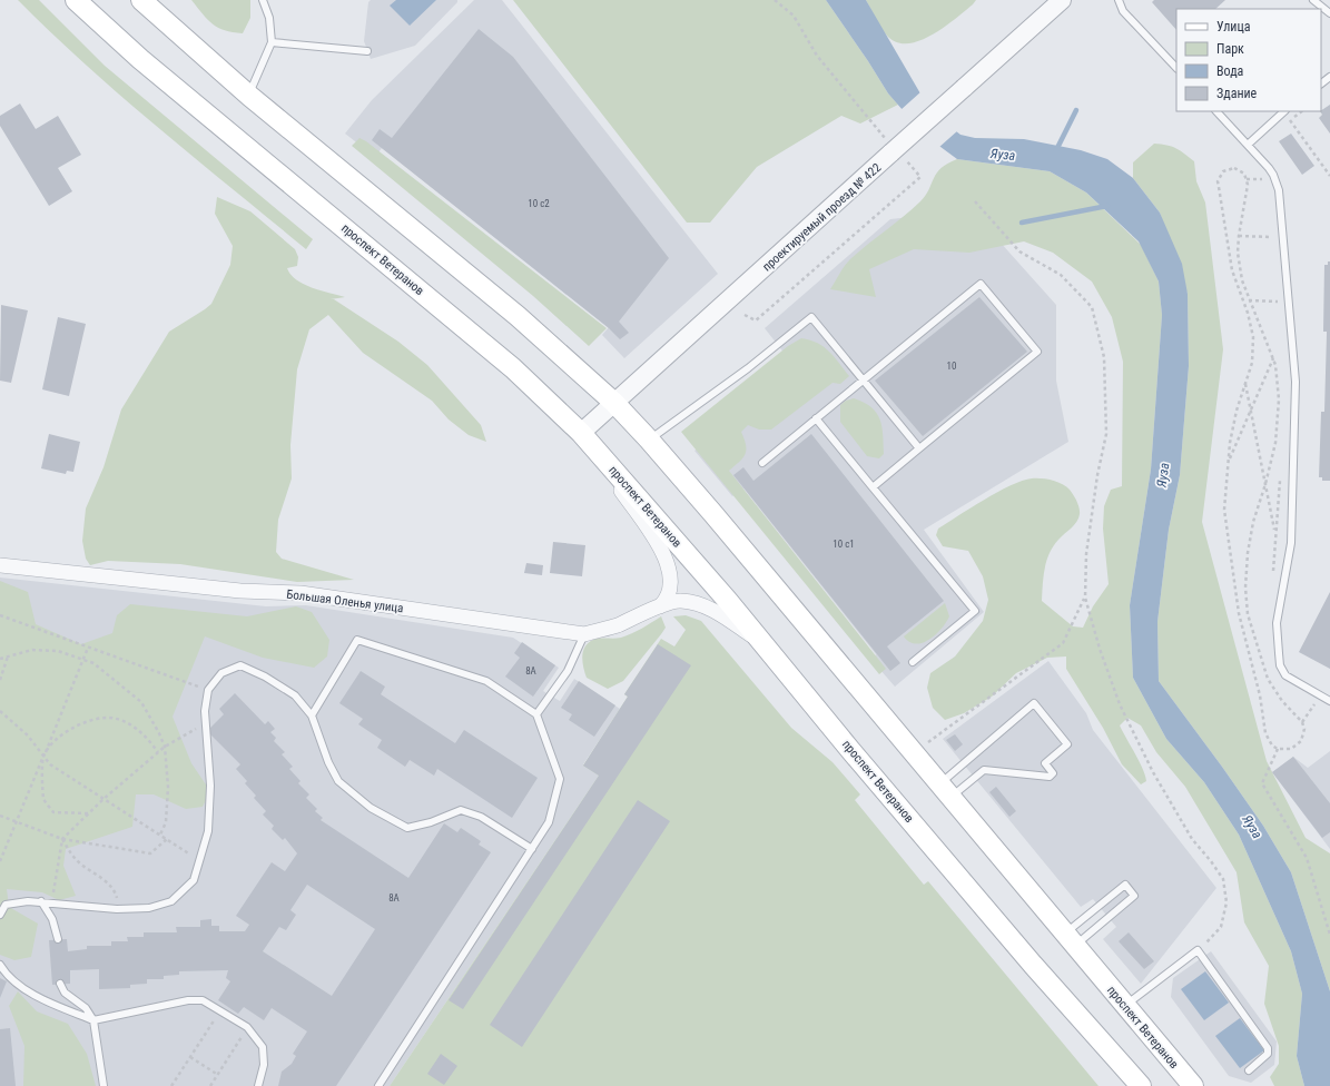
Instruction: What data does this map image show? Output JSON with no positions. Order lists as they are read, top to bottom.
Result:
{
  "streets": {
    "main road": ["проспект Ветеранов"],
    "street": ["проектируемый проезд № 422", "Большая Оленья улица"]
  },
  "crossings": [
    ["проектируемый проезд № 422", "проспект Ветеранов"],
    ["проспект Ветеранов", "Большая Оленья улица"]
  ],
  "water": ["Яуза"],
  "house_numbers": [
    "10 с2",
    "10",
    "10 с1",
    "8А",
    "8А"
  ],
  "legend": [
    "Улица",
    "Парк",
    "Вода",
    "Здание"
  ]
}
